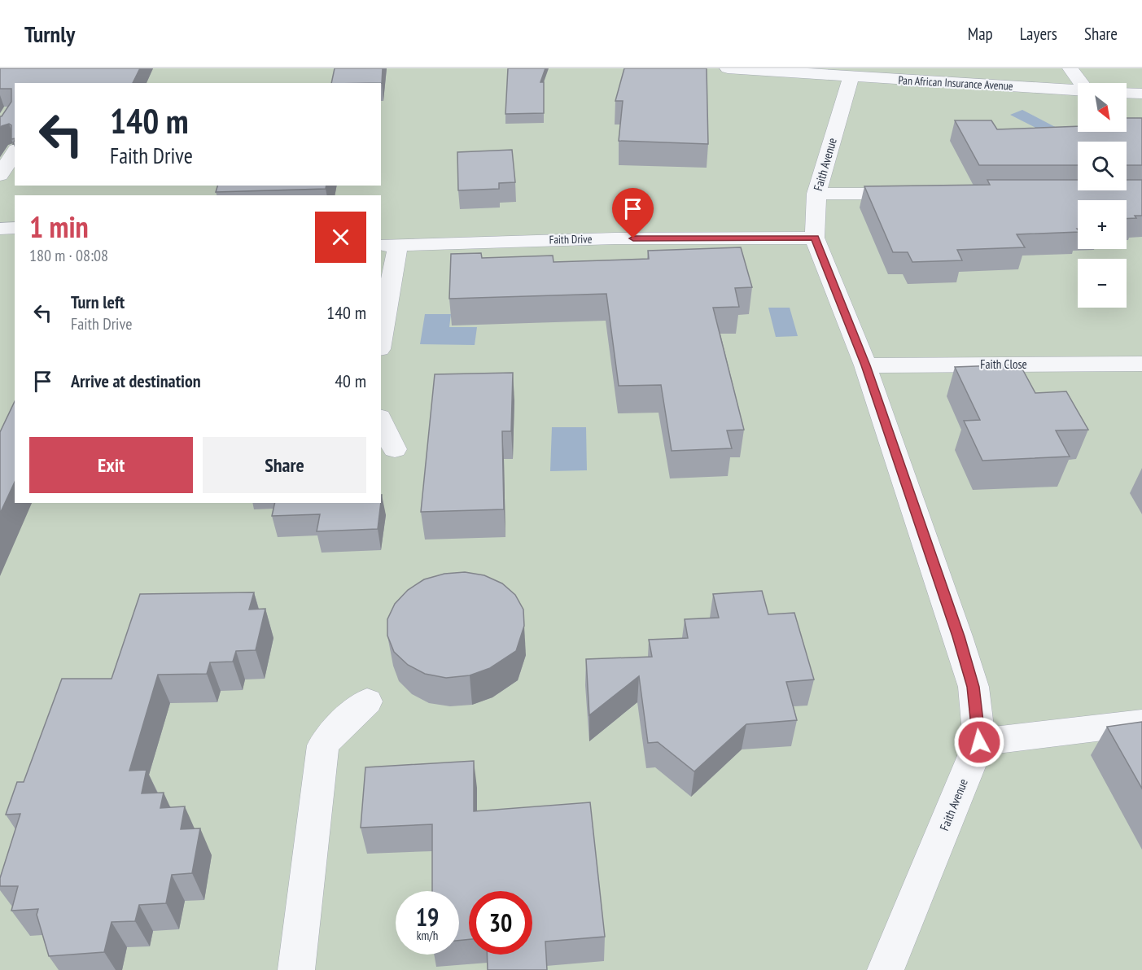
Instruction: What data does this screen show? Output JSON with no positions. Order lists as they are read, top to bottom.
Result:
{
  "streets": {
    "street": [
      "Pan African Insurance Avenue",
      "Faith Avenue",
      "Faith Drive",
      "Faith Close"
    ]
  },
  "crossings": [
    ["Pan African Insurance Avenue", "Faith Avenue"],
    ["Faith Avenue", "Faith Drive"],
    ["Faith Avenue", "Faith Close"]
  ],
  "north": "bottom right",
  "page": {
    "header": "Turnly",
    "nav": ["Map", "Layers", "Share"],
    "map_buttons": ["+", "−"],
    "turn": ["140 m", "Faith Drive"],
    "heading": ["1 min", "180 m · 08:08"],
    "list": [
      {
        "name": "Turn left",
        "note": "Faith Drive",
        "value": "140 m"
      },
      {
        "name": "Arrive at destination",
        "value": "40 m"
      }
    ],
    "buttons": ["Exit", "Share"],
    "speed": "19 km/h",
    "limit": "30"
  }
}
